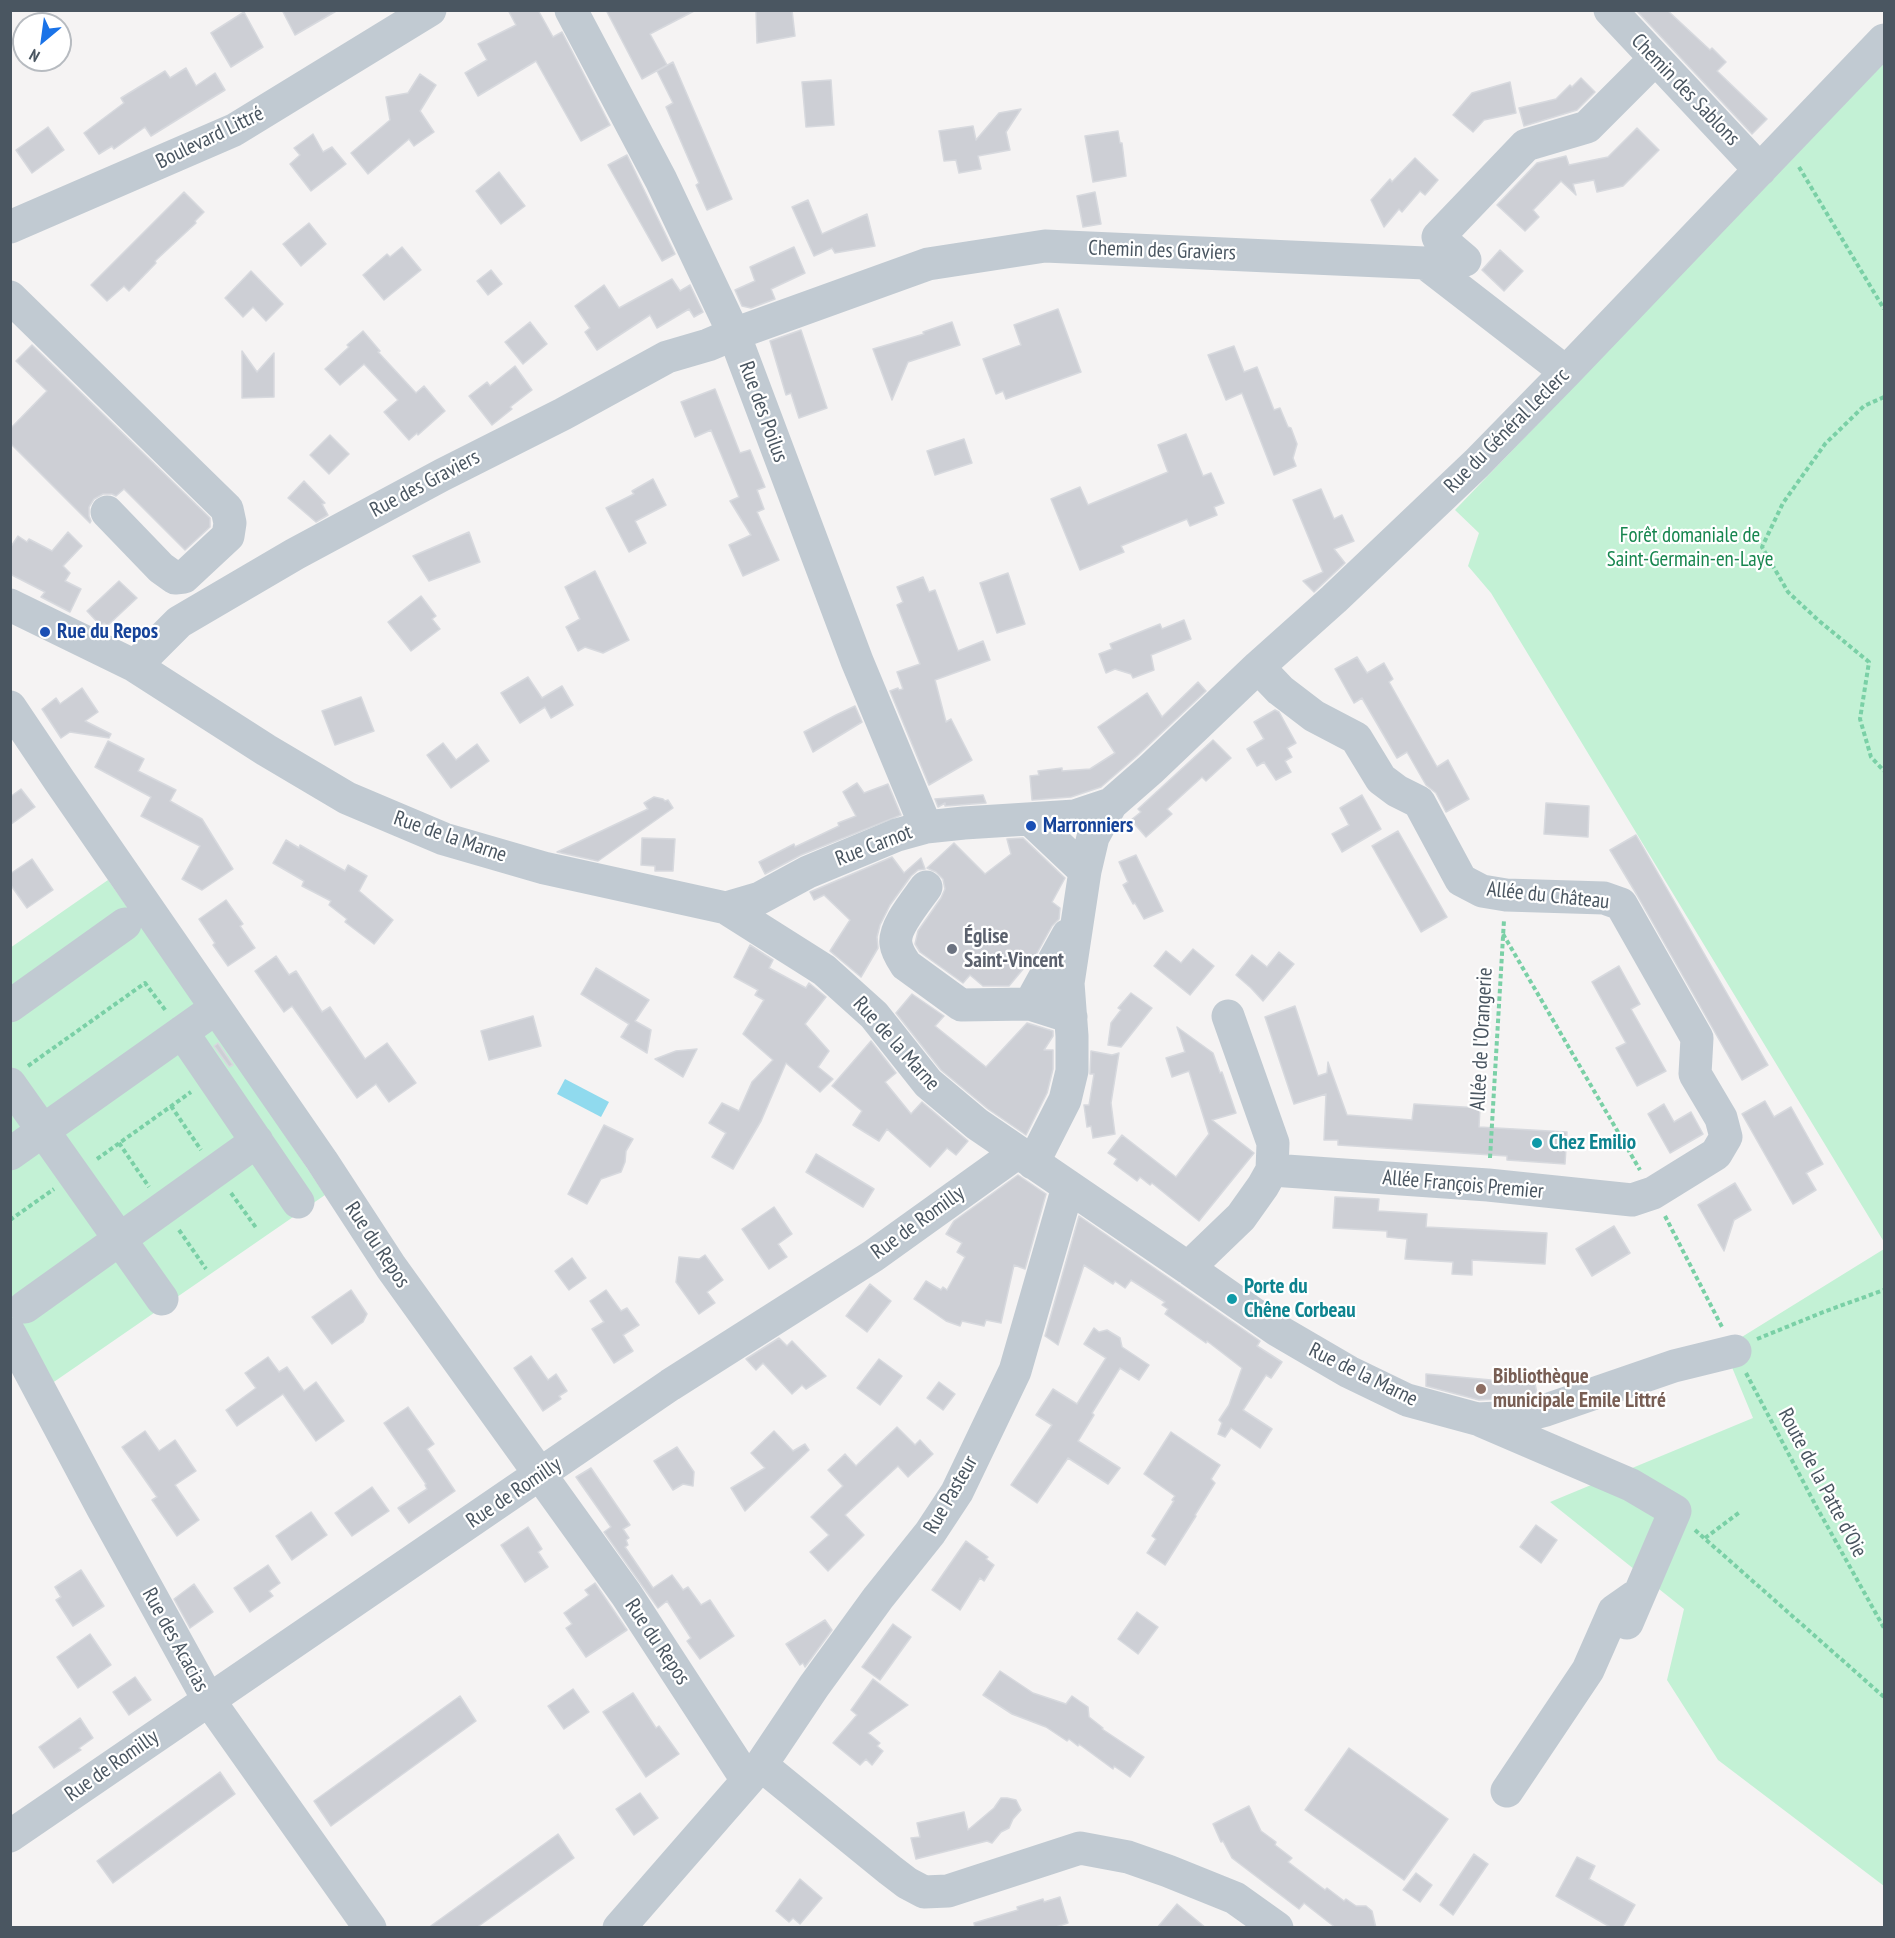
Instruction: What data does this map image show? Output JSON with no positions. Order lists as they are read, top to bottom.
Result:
{
  "streets": {
    "street": [
      "Chemin des Sablons",
      "Boulevard Littré",
      "Chemin des Graviers",
      "Rue des Poilus",
      "Rue du Général Leclerc",
      "Rue des Graviers",
      "Rue de la Marne",
      "Rue Carnot",
      "Allée du Château",
      "Allée François Premier",
      "Rue de Romilly",
      "Rue du Repos",
      "Rue Pasteur",
      "Rue des Acacias"
    ],
    "path": ["Allée de l'Orangerie", "Route de la Patte d'Oie"]
  },
  "crossings": [
    ["Chemin des Sablons", "Rue du Général Leclerc"],
    ["Chemin des Graviers", "Rue des Poilus"],
    ["Chemin des Graviers", "Rue du Général Leclerc"],
    ["Chemin des Graviers", "Rue des Graviers"],
    ["Rue des Poilus", "Rue des Graviers"],
    ["Rue des Poilus", "Rue Carnot"],
    ["Rue du Général Leclerc", "Rue Carnot"],
    ["Rue du Général Leclerc", "Allée du Château"],
    ["Rue des Graviers", "Rue de la Marne"],
    ["Rue de la Marne", "Rue Carnot"],
    ["Rue de la Marne", "Rue de Romilly"],
    ["Rue de la Marne", "Route de la Patte d'Oie"],
    ["Rue de la Marne", "Rue Pasteur"],
    ["Allée du Château", "Allée de l'Orangerie"],
    ["Allée du Château", "Allée François Premier"],
    ["Allée du Château", "Route de la Patte d'Oie"],
    ["Allée de l'Orangerie", "Allée François Premier"],
    ["Allée de l'Orangerie", "Route de la Patte d'Oie"],
    ["Allée François Premier", "Route de la Patte d'Oie"],
    ["Rue de Romilly", "Rue du Repos"],
    ["Rue de Romilly", "Rue des Acacias"],
    ["Rue du Repos", "Rue Pasteur"]
  ],
  "parks": ["Forêt domaniale de Saint-Germain-en-Laye"],
  "places": [
    "Rue du Repos",
    "Marronniers",
    "Église Saint-Vincent",
    "Chez Emilio",
    "Porte du Chêne Corbeau",
    "Bibliothèque municipale Emile Littré"
  ],
  "north": "bottom left"
}
